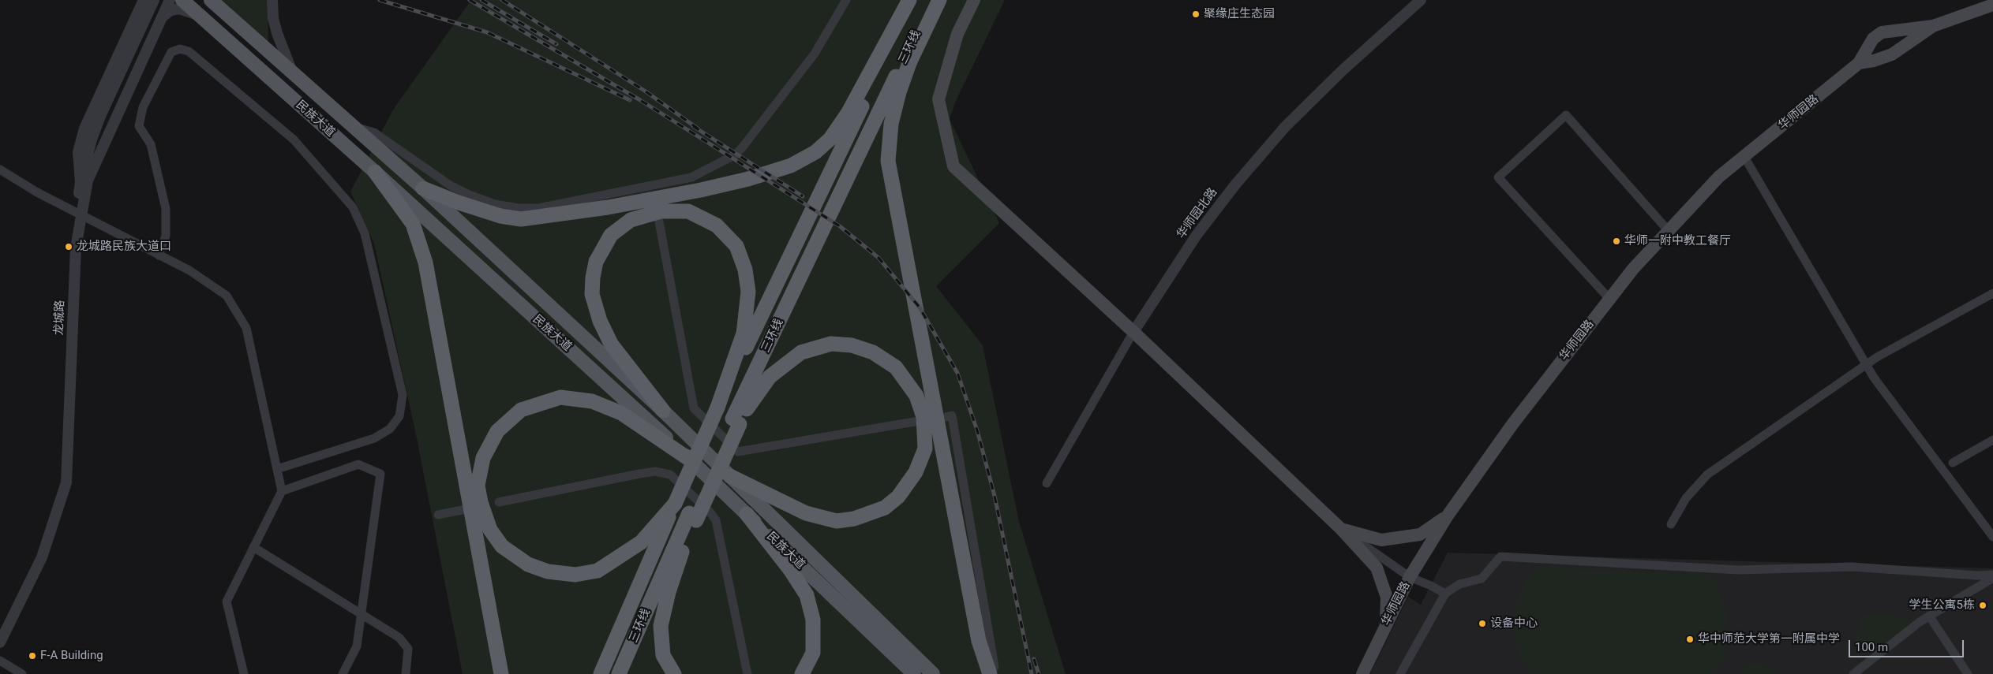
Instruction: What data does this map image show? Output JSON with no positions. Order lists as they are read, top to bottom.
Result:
{
  "streets": {
    "highway": ["三环线"],
    "main road": ["华师园路", "民族大道"],
    "street": ["华师园北路", "龙城路"]
  },
  "places": [
    "聚缘庄生态园",
    "华师一附中教工餐厅",
    "龙城路民族大道口",
    "学生公寓5栋",
    "设备中心",
    "华中师范大学第一附属中学",
    "F-A Building"
  ],
  "scale_bar": "100 m"
}
